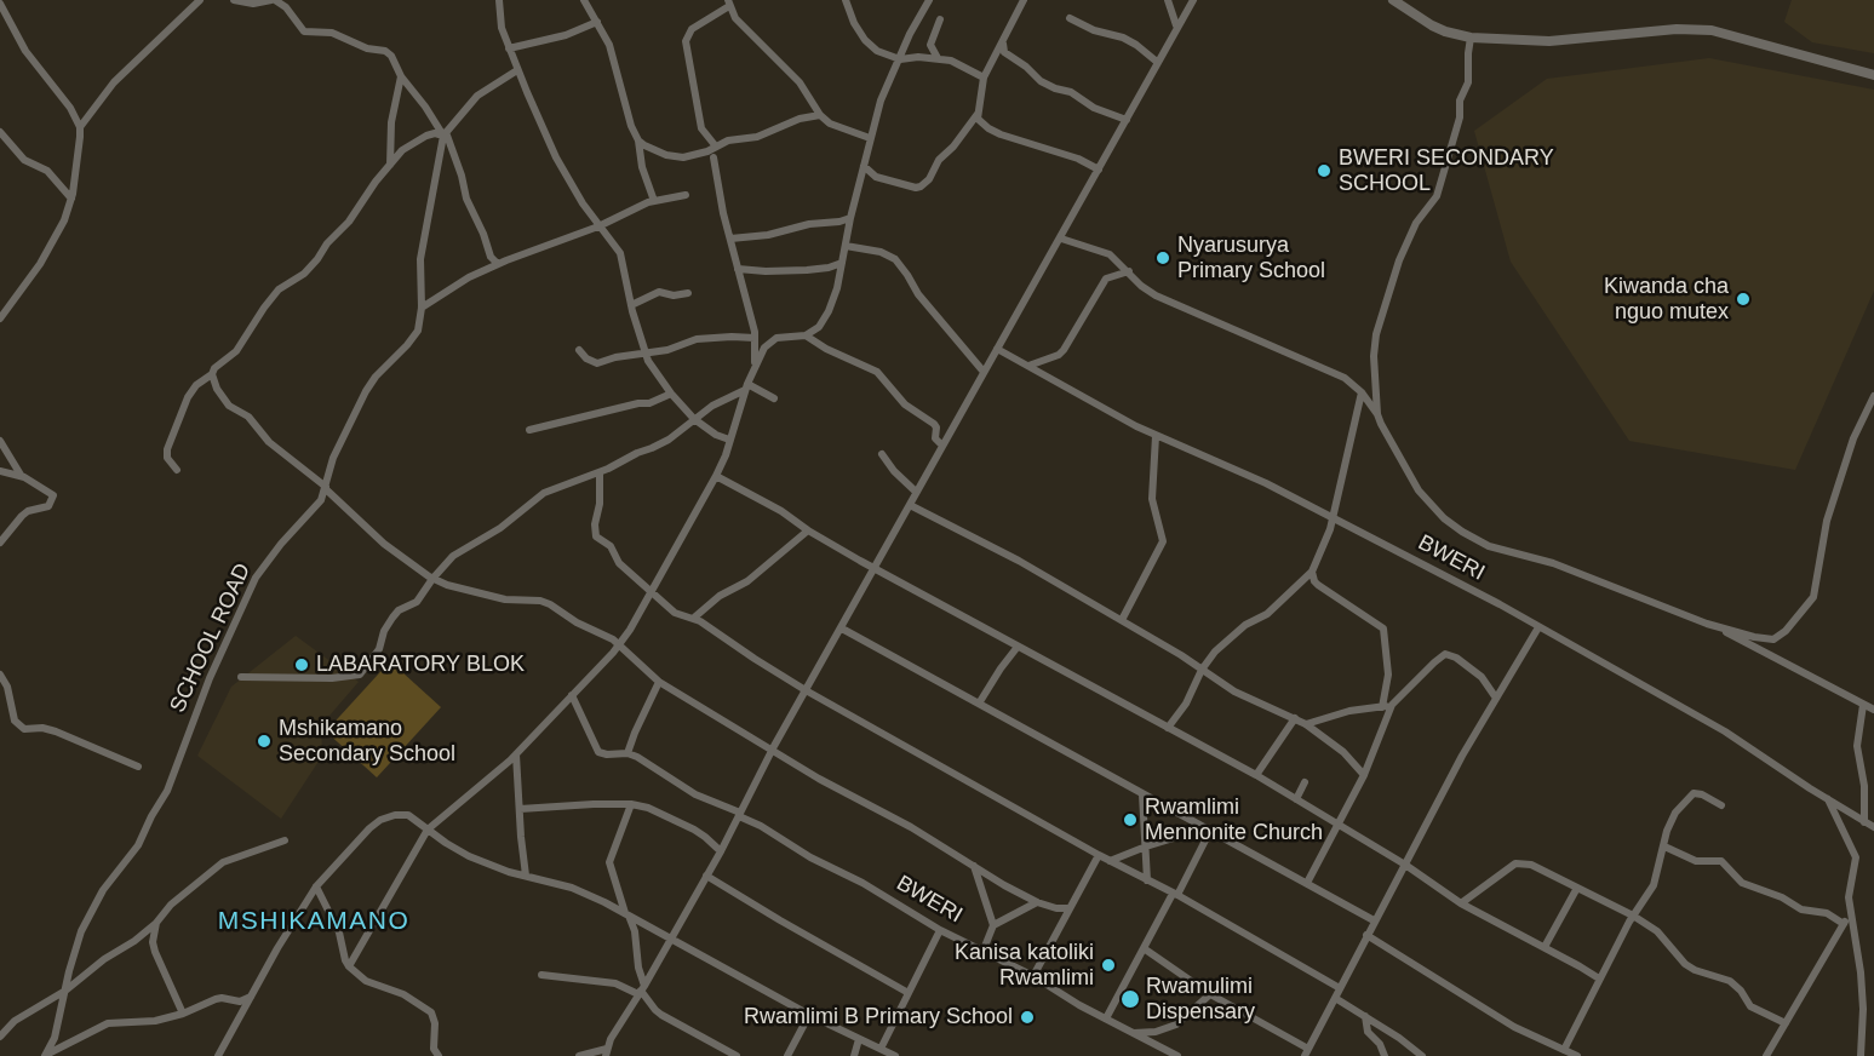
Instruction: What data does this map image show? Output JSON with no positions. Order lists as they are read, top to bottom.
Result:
{
  "streets": {
    "street": ["BWERI", "SCHOOL ROAD"]
  },
  "districts": ["MSHIKAMANO"],
  "places": [
    "BWERI SECONDARY SCHOOL",
    "Nyarusurya Primary School",
    "Kiwanda cha nguo mutex",
    "LABARATORY BLOK",
    "Mshikamano Secondary School",
    "Rwamlimi Mennonite Church",
    "Kanisa katoliki Rwamlimi",
    "Rwamulimi Dispensary",
    "Rwamlimi B Primary School"
  ]
}
